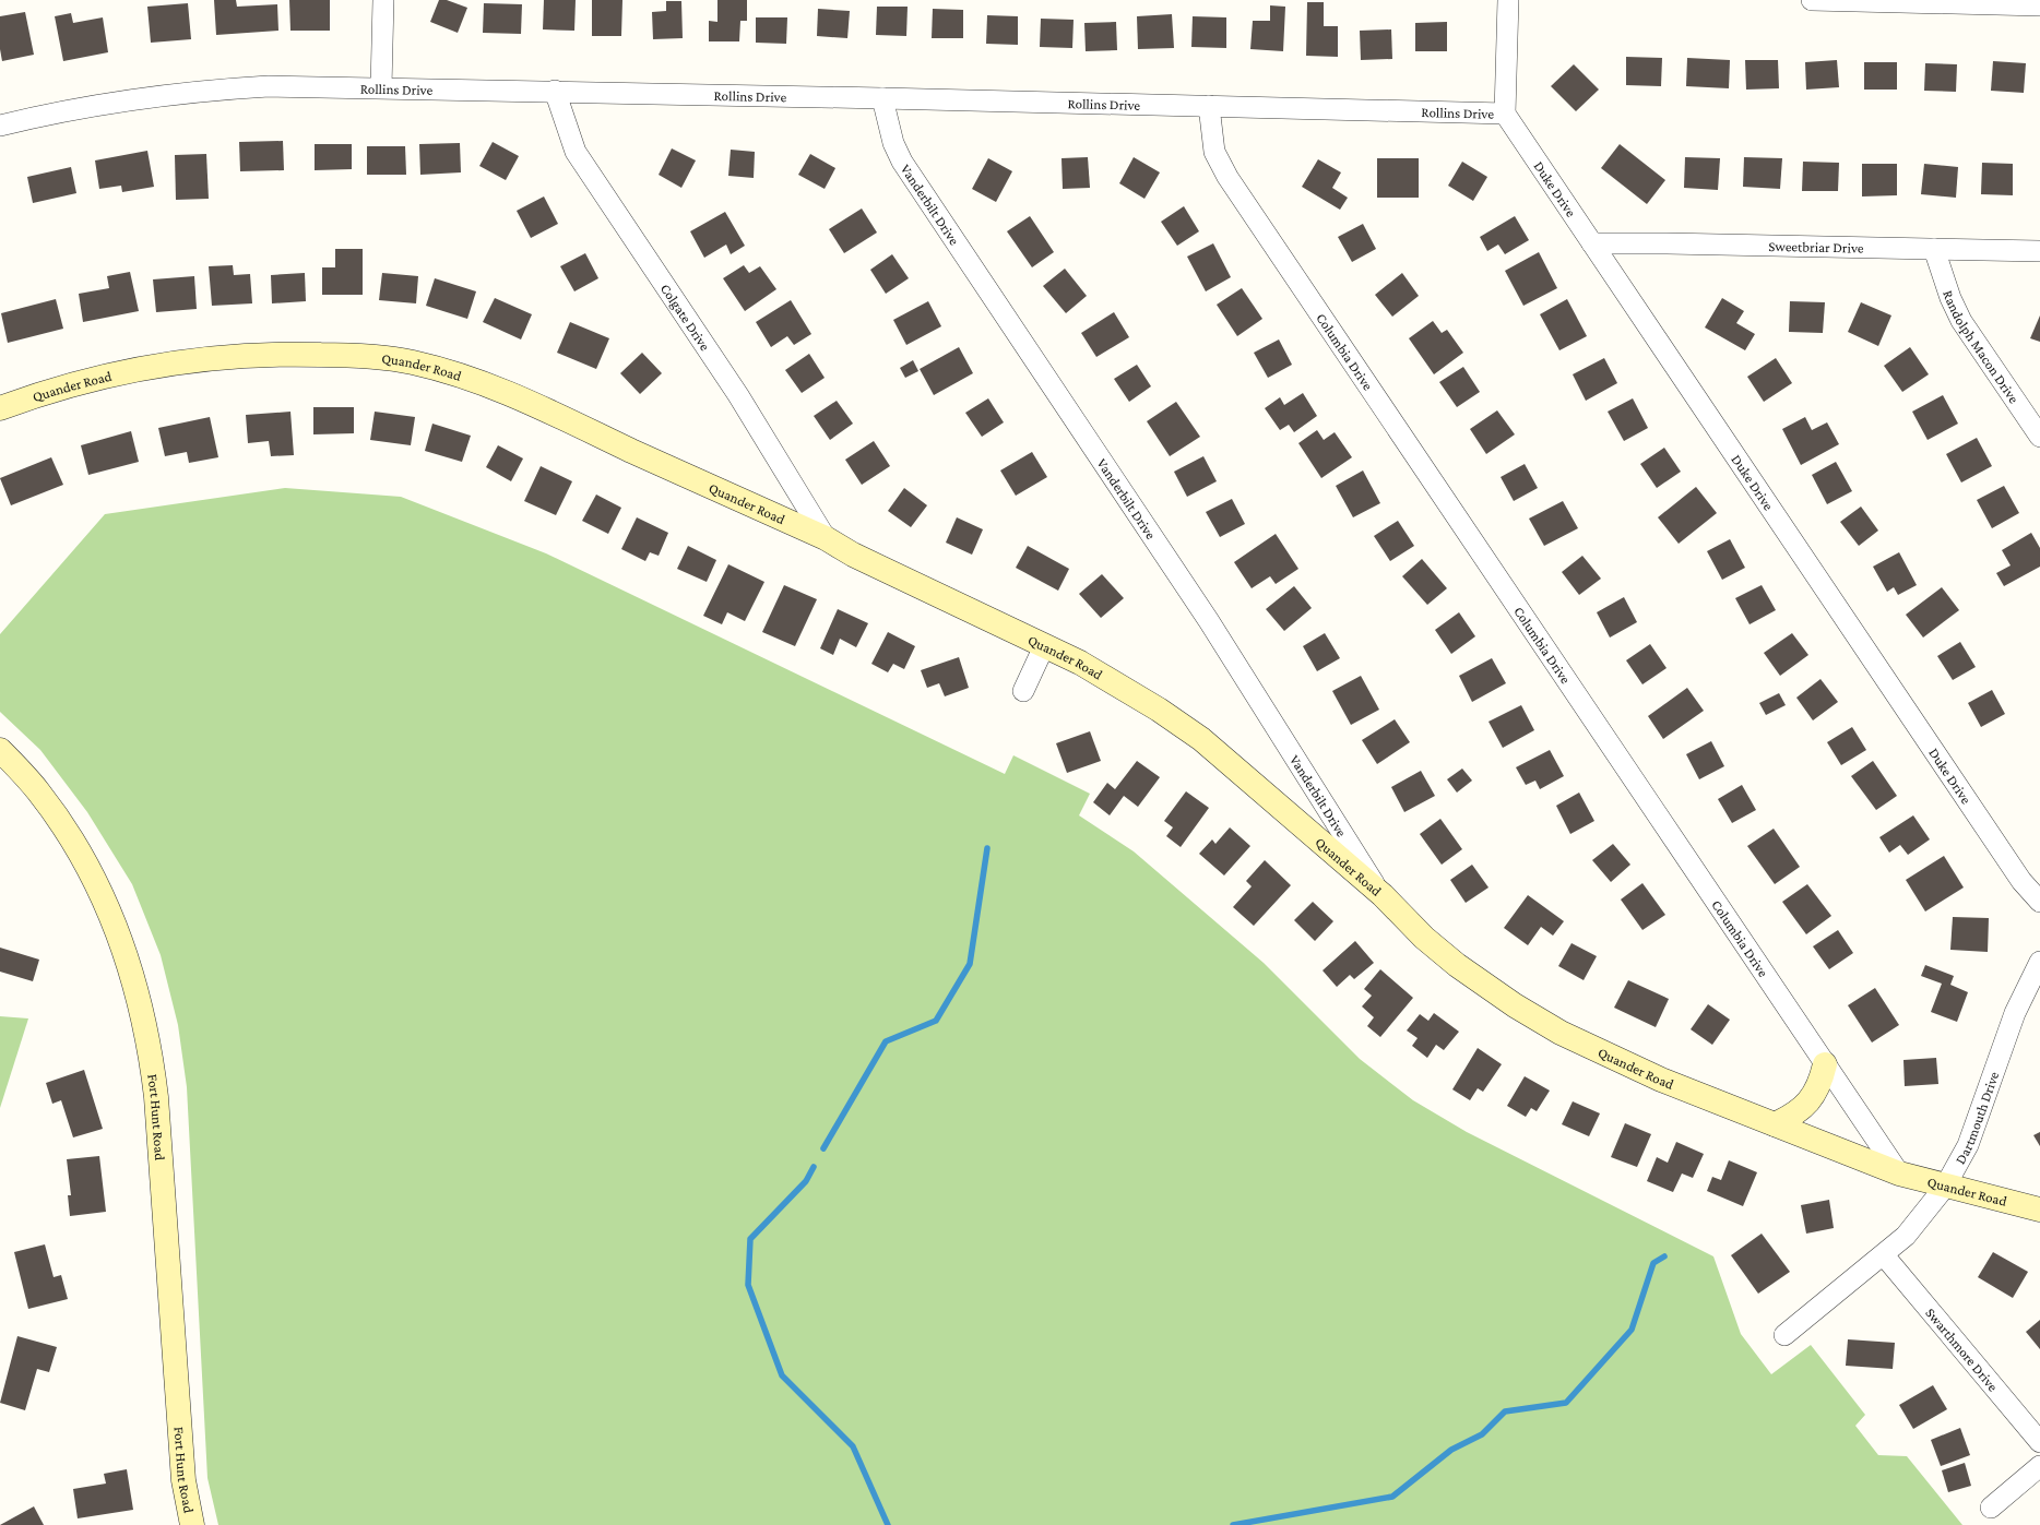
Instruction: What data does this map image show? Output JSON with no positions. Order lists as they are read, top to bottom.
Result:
{
  "streets": {
    "street": [
      "Rollins Drive",
      "Duke Drive",
      "Vanderbilt Drive",
      "Sweetbriar Drive",
      "Colgate Drive",
      "Randolph Macon Drive",
      "Columbia Drive",
      "Quander Road",
      "Dartmouth Drive",
      "Fort Hunt Road",
      "Swarthmore Drive"
    ]
  },
  "crossings": [
    ["Rollins Drive", "Duke Drive"],
    ["Rollins Drive", "Vanderbilt Drive"],
    ["Rollins Drive", "Colgate Drive"],
    ["Rollins Drive", "Columbia Drive"],
    ["Duke Drive", "Sweetbriar Drive"],
    ["Vanderbilt Drive", "Quander Road"],
    ["Sweetbriar Drive", "Randolph Macon Drive"],
    ["Colgate Drive", "Quander Road"],
    ["Columbia Drive", "Quander Road"],
    ["Quander Road", "Dartmouth Drive"],
    ["Dartmouth Drive", "Swarthmore Drive"]
  ]
}
